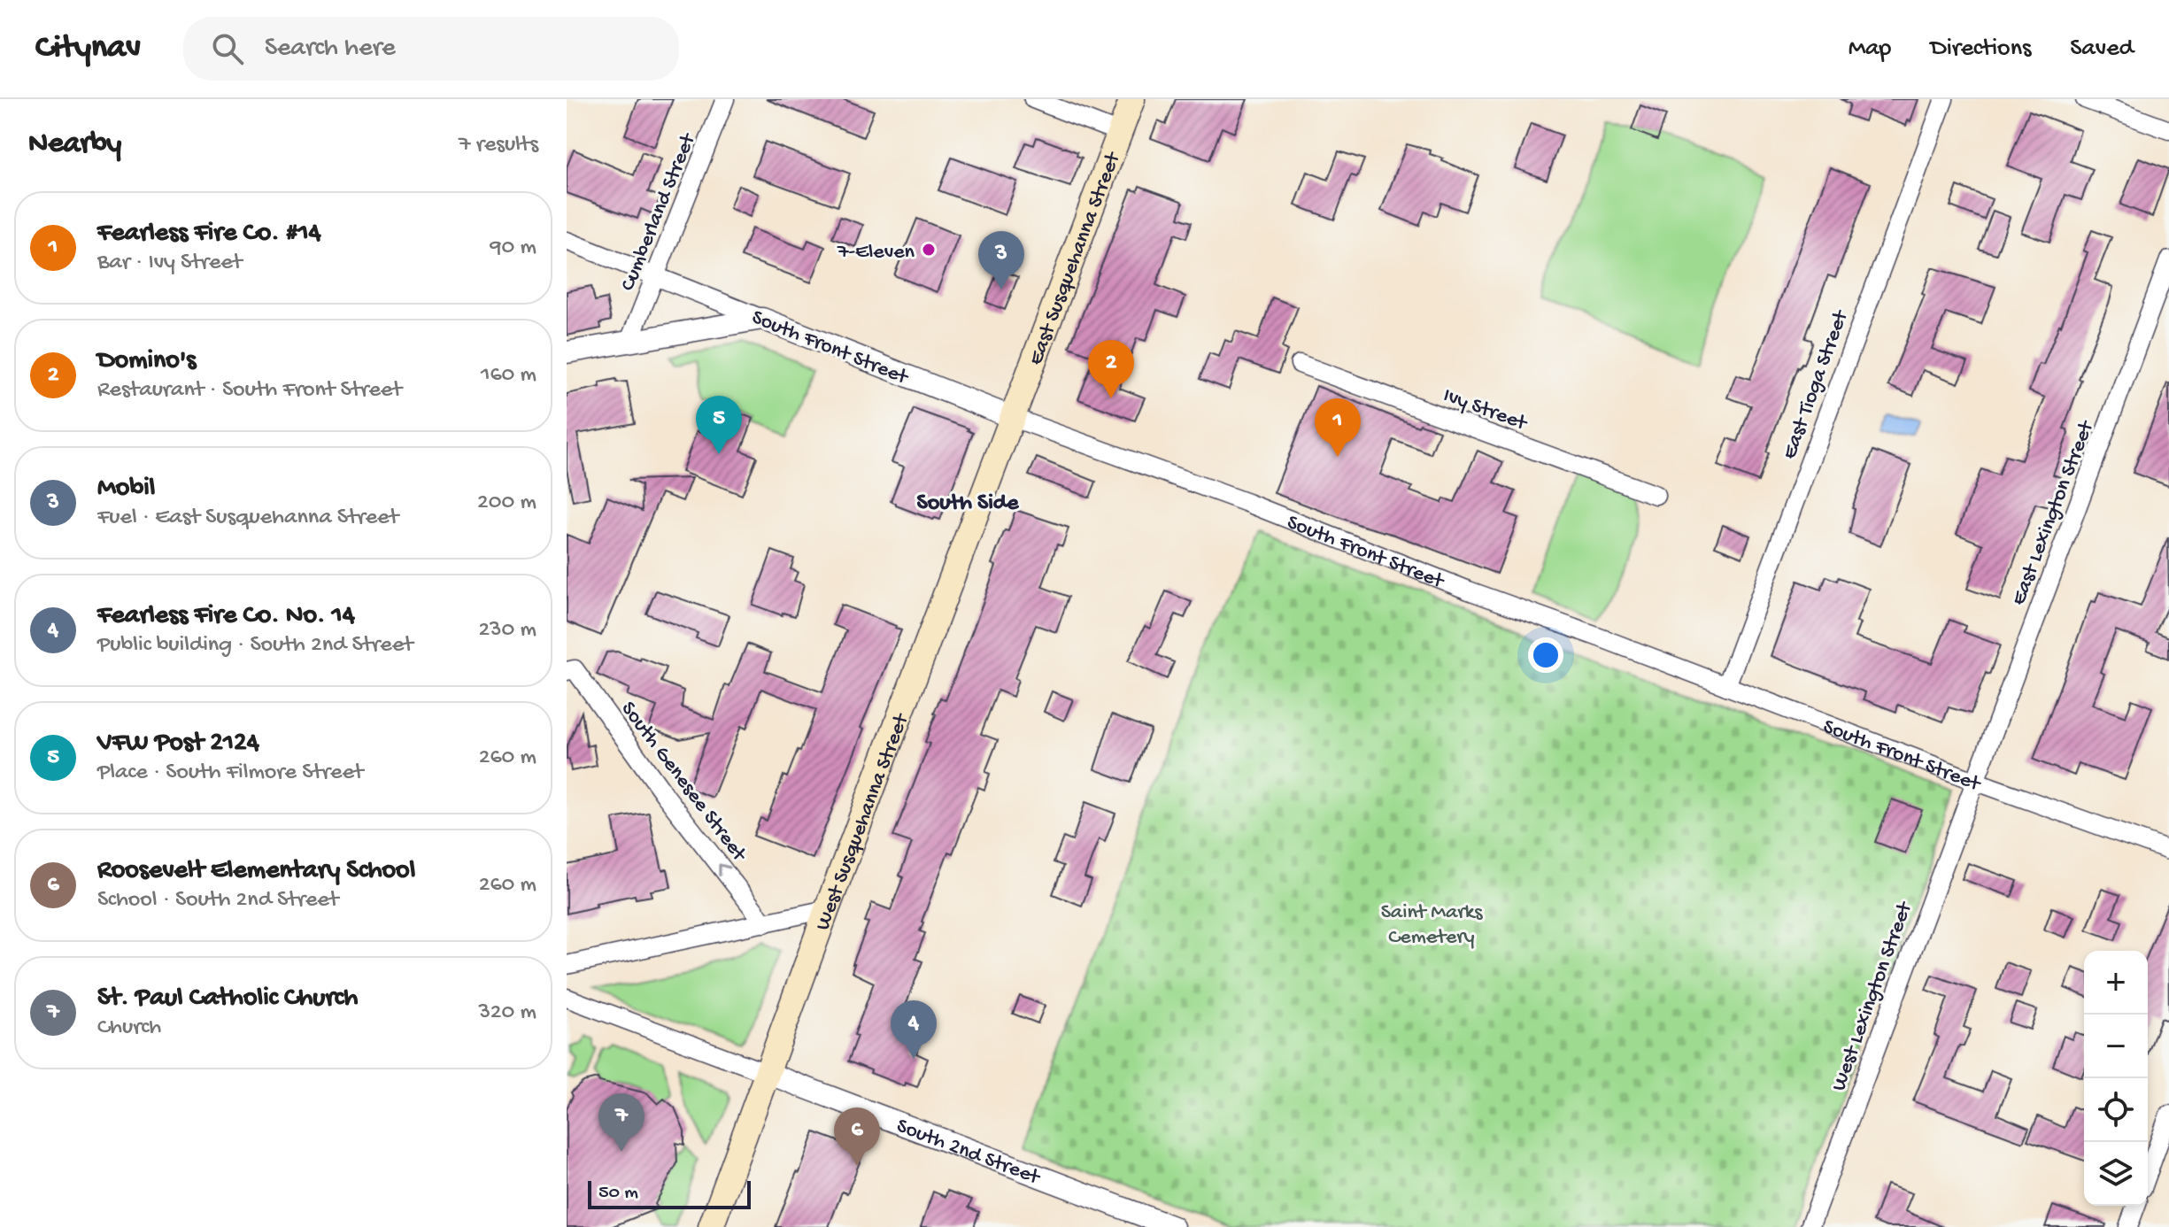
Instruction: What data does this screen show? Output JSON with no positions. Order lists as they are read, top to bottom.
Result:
{
  "streets": {
    "main road": ["East Susquehanna Street", "West Susquehanna Street"],
    "street": [
      "Cumberland Street",
      "South Front Street",
      "East Tioga Street",
      "Ivy Street",
      "East Lexington Street",
      "South Genesee Street",
      "West Lexington Street",
      "South 2nd Street"
    ]
  },
  "crossings": [
    ["Cumberland Street", "South Front Street"],
    ["East Susquehanna Street", "South Front Street"],
    ["East Susquehanna Street", "West Susquehanna Street"],
    ["South Front Street", "East Tioga Street"],
    ["South Front Street", "East Lexington Street"],
    ["South Front Street", "West Susquehanna Street"],
    ["South Front Street", "West Lexington Street"],
    ["East Lexington Street", "West Lexington Street"],
    ["West Susquehanna Street", "South 2nd Street"]
  ],
  "one_way": ["South Genesee Street"],
  "districts": ["South Side"],
  "parks": ["Saint Marks Cemetery"],
  "places": ["7-Eleven"],
  "scale_bar": "50 m",
  "page": {
    "header": "Citynav",
    "search": "Search here",
    "nav": ["Map", "Directions", "Saved"],
    "heading": ["Nearby", "7 results"],
    "list": [
      {
        "mark": "1",
        "name": "Fearless Fire Co. #14",
        "note": "Bar · Ivy Street",
        "value": "90 m"
      },
      {
        "mark": "2",
        "name": "Domino's",
        "note": "Restaurant · South Front Street",
        "value": "160 m"
      },
      {
        "mark": "3",
        "name": "Mobil",
        "note": "Fuel · East Susquehanna Street",
        "value": "200 m"
      },
      {
        "mark": "4",
        "name": "Fearless Fire Co. No. 14",
        "note": "Public building · South 2nd Street",
        "value": "230 m"
      },
      {
        "mark": "5",
        "name": "VFW Post 2124",
        "note": "Place · South Filmore Street",
        "value": "260 m"
      },
      {
        "mark": "6",
        "name": "Roosevelt Elementary School",
        "note": "School · South 2nd Street",
        "value": "260 m"
      },
      {
        "mark": "7",
        "name": "St. Paul Catholic Church",
        "note": "Church",
        "value": "320 m"
      }
    ],
    "pins": [
      "3",
      "2",
      "5",
      "1",
      "4",
      "7",
      "6"
    ],
    "map_buttons": ["+", "−"],
    "scale": "50 m"
  }
}
